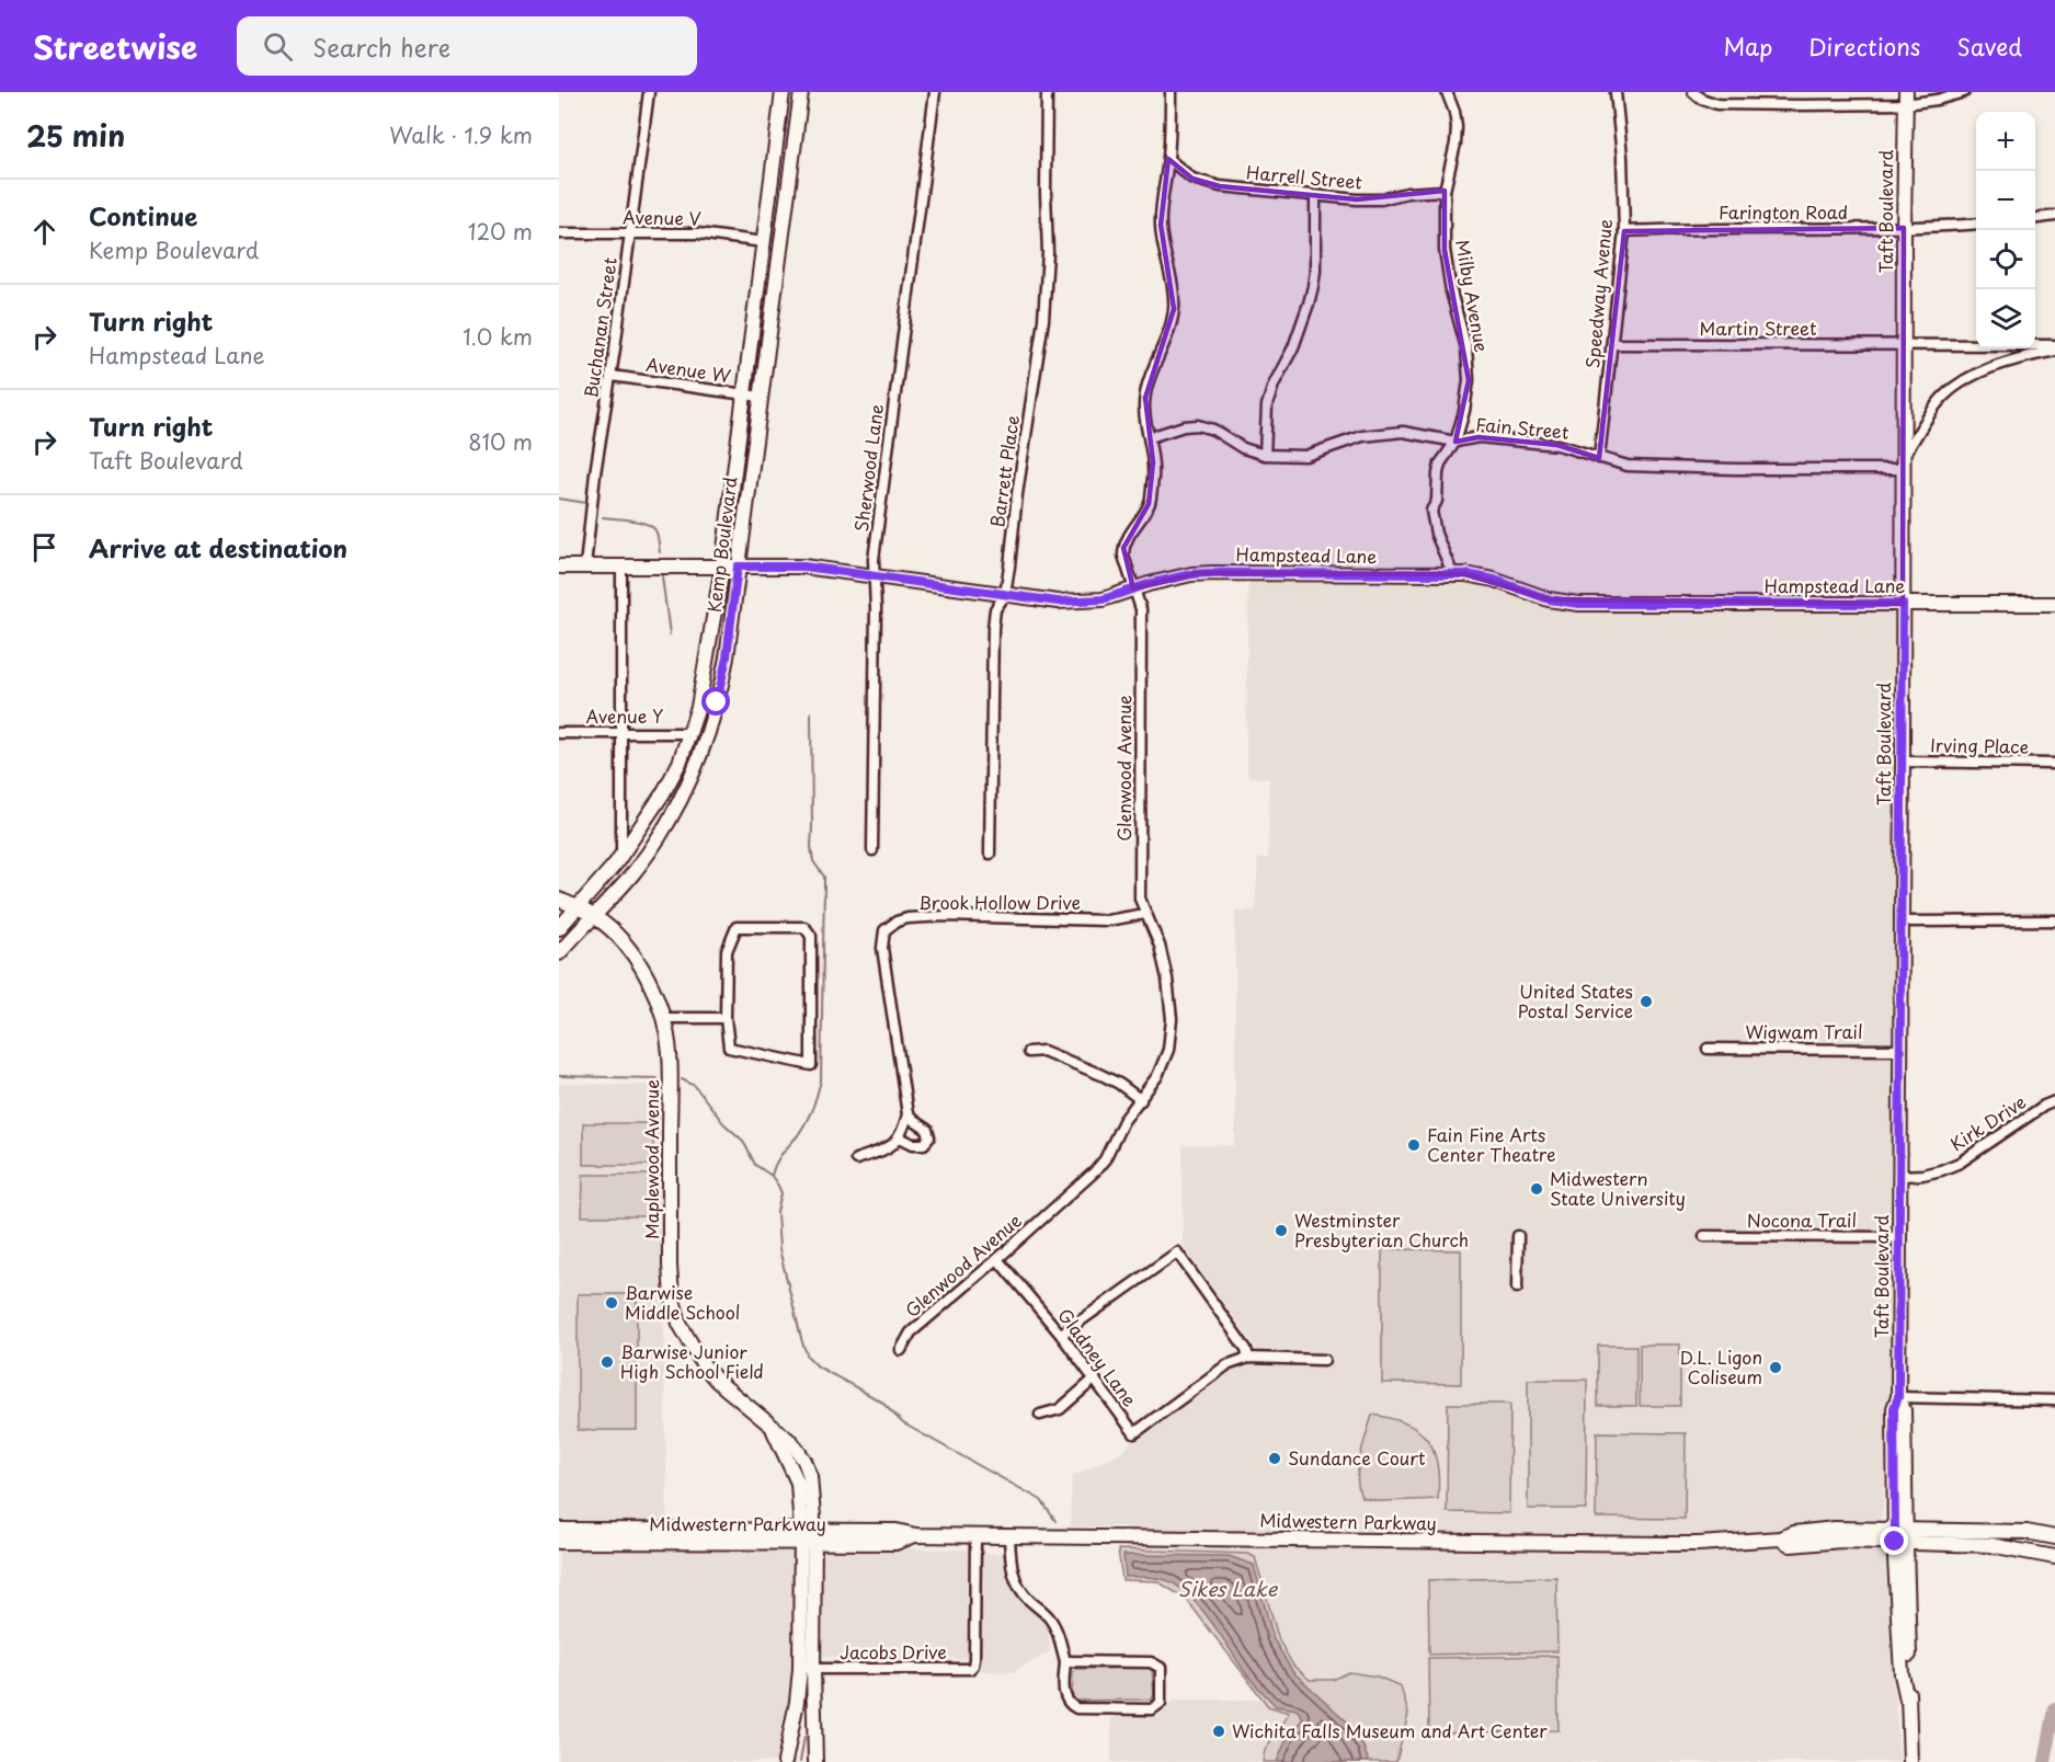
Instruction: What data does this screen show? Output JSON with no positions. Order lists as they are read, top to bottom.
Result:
{
  "streets": {
    "street": [
      "Harrell Street",
      "Taft Boulevard",
      "Farington Road",
      "Avenue V",
      "Speedway Avenue",
      "Milby Avenue",
      "Buchanan Street",
      "Martin Street",
      "Avenue W",
      "Fain Street",
      "Sherwood Lane",
      "Barrett Place",
      "Kemp Boulevard",
      "Hampstead Lane",
      "Avenue Y",
      "Irving Place",
      "Glenwood Avenue",
      "Brook Hollow Drive",
      "Wigwam Trail",
      "Kirk Drive",
      "Maplewood Avenue",
      "Nocona Trail",
      "Gladney Lane",
      "Midwestern Parkway",
      "Jacobs Drive"
    ]
  },
  "crossings": [
    ["Harrell Street", "Milby Avenue"],
    ["Harrell Street", "Glenwood Avenue"],
    ["Taft Boulevard", "Farington Road"],
    ["Taft Boulevard", "Martin Street"],
    ["Taft Boulevard", "Fain Street"],
    ["Taft Boulevard", "Hampstead Lane"],
    ["Taft Boulevard", "Irving Place"],
    ["Taft Boulevard", "Wigwam Trail"],
    ["Taft Boulevard", "Kirk Drive"],
    ["Taft Boulevard", "Nocona Trail"],
    ["Taft Boulevard", "Midwestern Parkway"],
    ["Farington Road", "Speedway Avenue"],
    ["Avenue V", "Buchanan Street"],
    ["Avenue V", "Kemp Boulevard"],
    ["Speedway Avenue", "Martin Street"],
    ["Speedway Avenue", "Fain Street"],
    ["Milby Avenue", "Fain Street"],
    ["Milby Avenue", "Hampstead Lane"],
    ["Buchanan Street", "Avenue W"],
    ["Buchanan Street", "Hampstead Lane"],
    ["Avenue W", "Kemp Boulevard"],
    ["Fain Street", "Glenwood Avenue"],
    ["Sherwood Lane", "Hampstead Lane"],
    ["Barrett Place", "Hampstead Lane"],
    ["Kemp Boulevard", "Hampstead Lane"],
    ["Kemp Boulevard", "Avenue Y"],
    ["Kemp Boulevard", "Maplewood Avenue"],
    ["Hampstead Lane", "Glenwood Avenue"],
    ["Glenwood Avenue", "Brook Hollow Drive"],
    ["Glenwood Avenue", "Gladney Lane"],
    ["Maplewood Avenue", "Midwestern Parkway"],
    ["Maplewood Avenue", "Jacobs Drive"],
    ["Midwestern Parkway", "Jacobs Drive"]
  ],
  "water": ["Sikes Lake"],
  "places": [
    "United States Postal Service",
    "Fain Fine Arts Center Theatre",
    "Midwestern State University",
    "Westminster Presbyterian Church",
    "Barwise Middle School",
    "Barwise Junior High School Field",
    "D.L. Ligon Coliseum",
    "Sundance Court",
    "Wichita Falls Museum and Art Center"
  ],
  "page": {
    "header": "Streetwise",
    "search": "Search here",
    "nav": ["Map", "Directions", "Saved"],
    "heading": ["25 min", "Walk · 1.9 km"],
    "map_buttons": ["+", "−"],
    "list": [
      ["Continue", "Kemp Boulevard", "120 m"],
      ["Turn right", "Hampstead Lane", "1.0 km"],
      ["Turn right", "Taft Boulevard", "810 m"],
      "Arrive at destination"
    ]
  }
}
